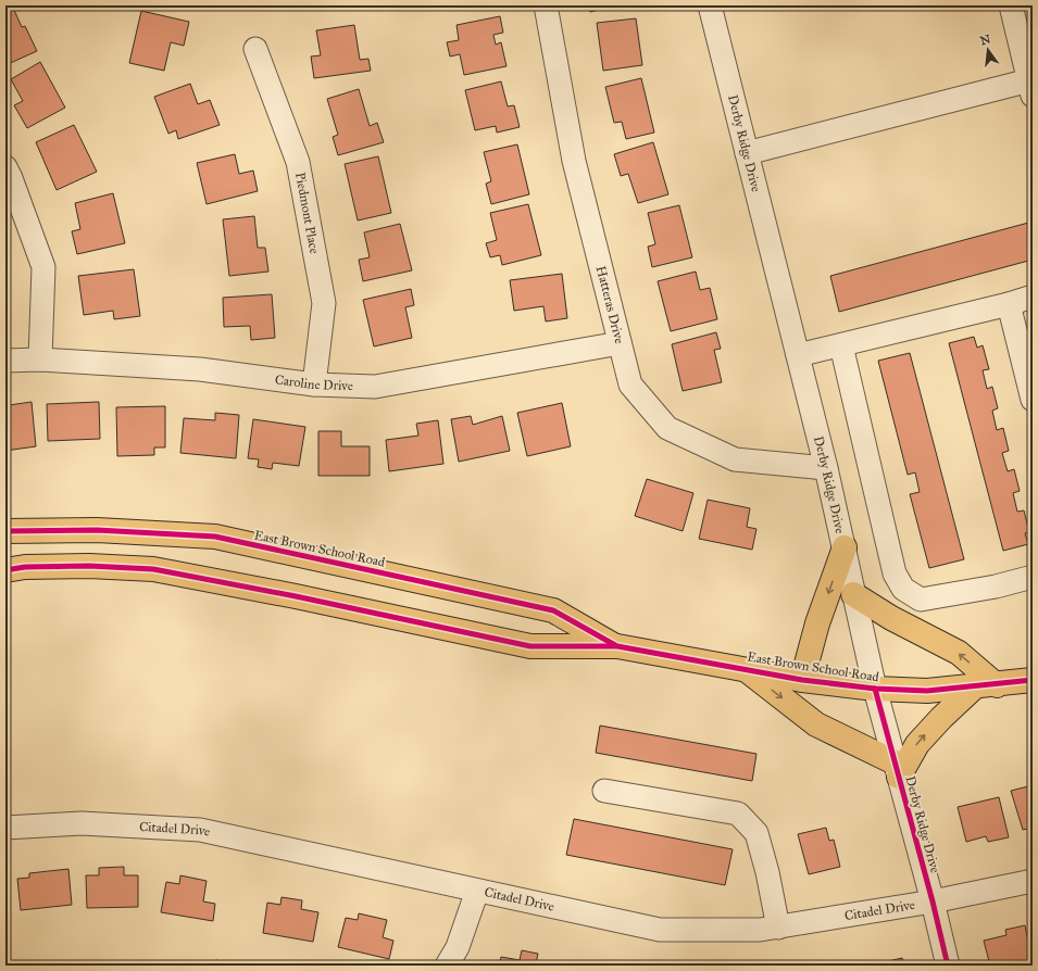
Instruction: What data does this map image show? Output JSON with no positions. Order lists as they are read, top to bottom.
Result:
{
  "streets": {
    "main road": ["East Brown School Road"],
    "street": [
      "Derby Ridge Drive",
      "Piedmont Place",
      "Hatteras Drive",
      "Caroline Drive",
      "Citadel Drive"
    ]
  },
  "crossings": [
    ["Derby Ridge Drive", "Hatteras Drive"],
    ["Derby Ridge Drive", "East Brown School Road"],
    ["Derby Ridge Drive", "Citadel Drive"],
    ["Piedmont Place", "Caroline Drive"],
    ["Hatteras Drive", "Caroline Drive"]
  ],
  "north": "top"
}
